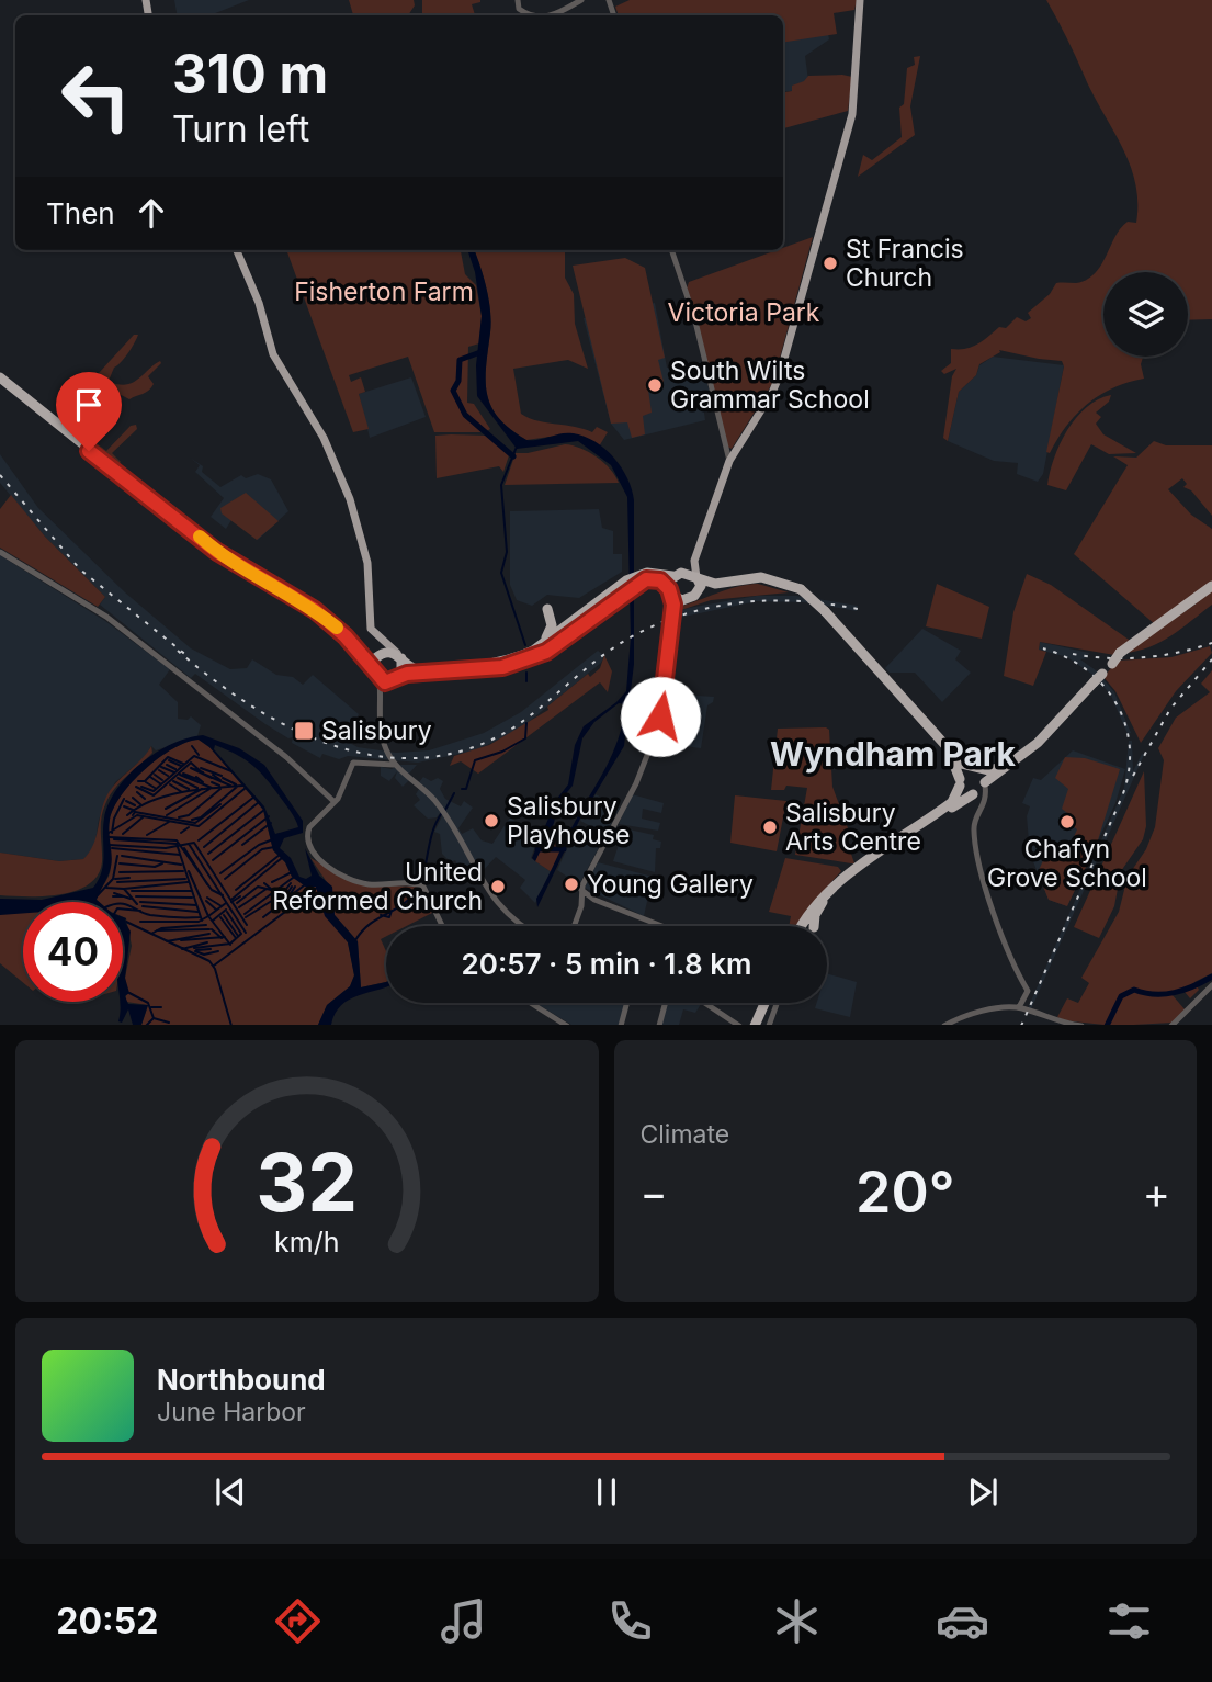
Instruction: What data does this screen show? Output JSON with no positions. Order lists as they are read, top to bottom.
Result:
{
  "districts": ["Wyndham Park"],
  "parks": ["Fisherton Farm", "Victoria Park"],
  "places": {
    "other": [
      "St Francis Church",
      "South Wilts Grammar School",
      "Salisbury Playhouse",
      "Chafyn Grove School",
      "Salisbury Arts Centre",
      "Young Gallery",
      "United Reformed Church"
    ],
    "transit": ["Salisbury"]
  },
  "page": {
    "turn": ["310 m", "Turn left"],
    "then": "Then",
    "limit": "40",
    "trip": "20:57 · 5 min · 1.8 km",
    "tile": "Climate",
    "heat": ["−", "20°", "+"],
    "song": ["Northbound", "June Harbor"],
    "tabs": "20:52",
    "gauge": ["32", "km/h"]
  }
}
